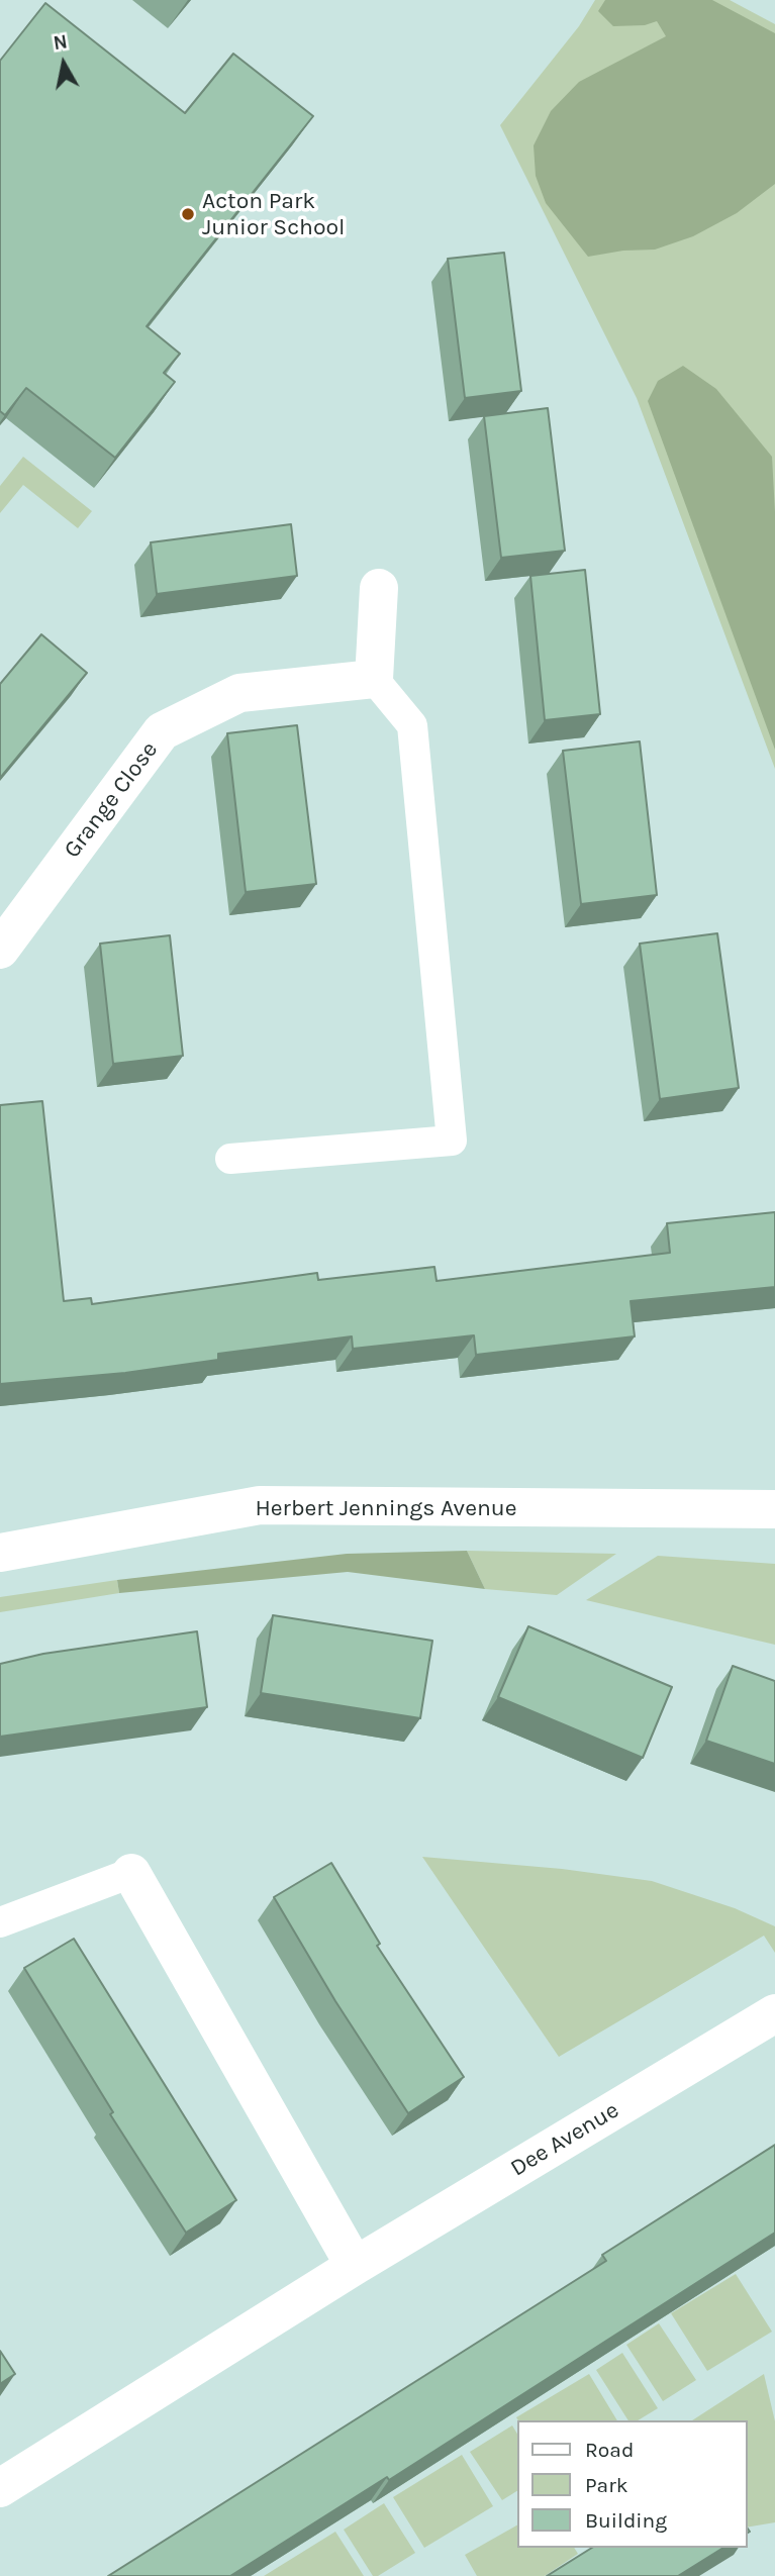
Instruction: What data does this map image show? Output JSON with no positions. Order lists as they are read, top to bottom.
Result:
{
  "streets": {
    "street": ["Grange Close", "Herbert Jennings Avenue", "Dee Avenue"]
  },
  "places": ["Acton Park Junior School"],
  "legend": ["Road", "Park", "Building"],
  "north": "top"
}
